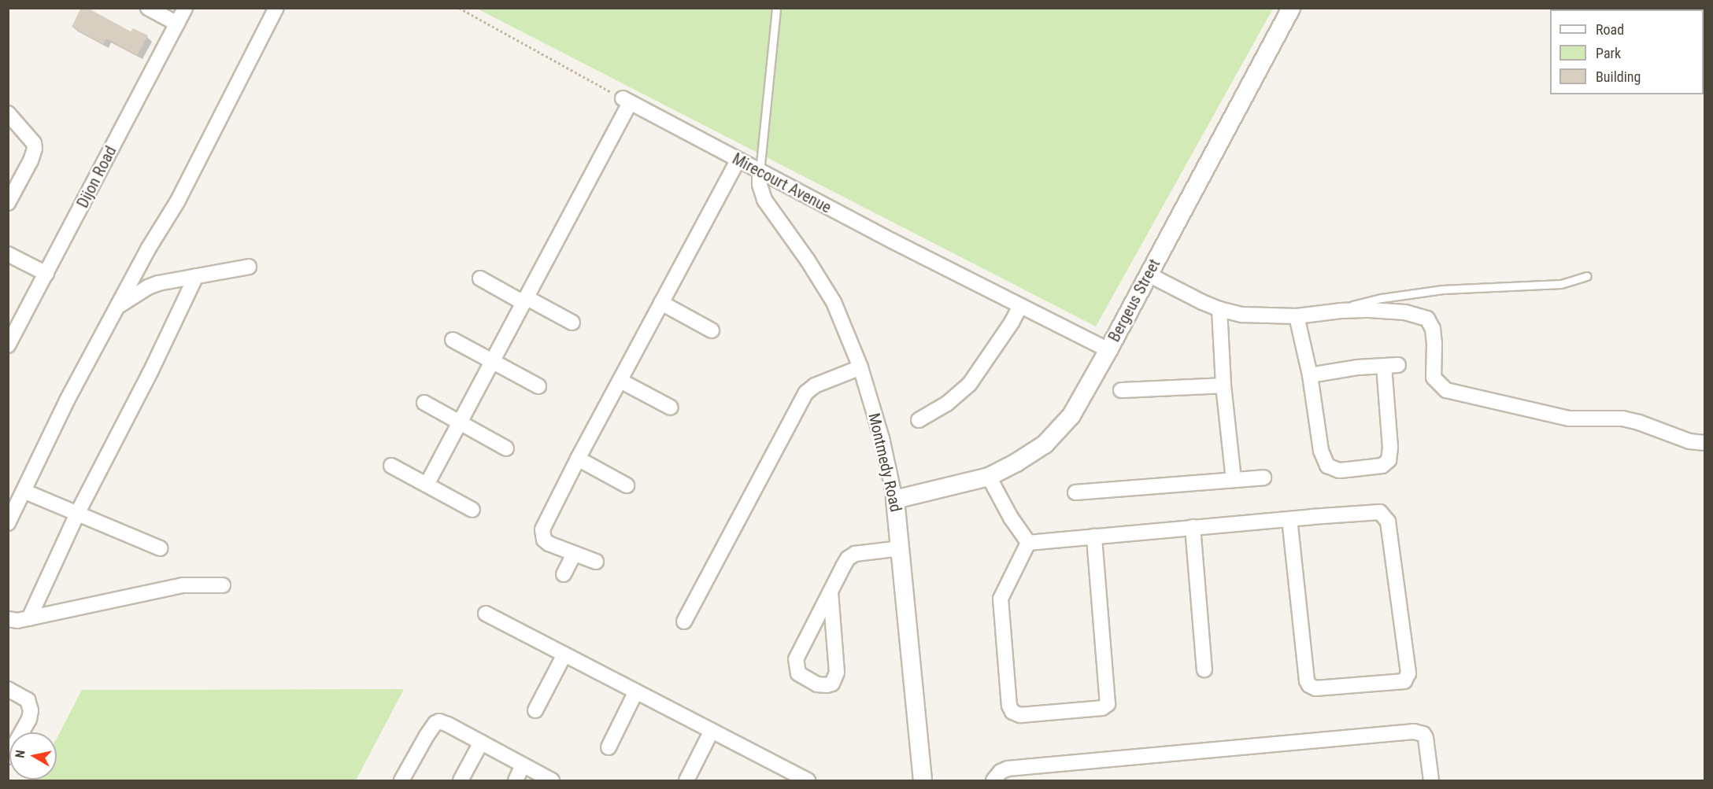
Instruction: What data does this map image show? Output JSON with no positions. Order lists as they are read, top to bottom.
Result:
{
  "streets": {
    "street": [
      "Dijon Road",
      "Mirecourt Avenue",
      "Bergeus Street",
      "Montmedy Road"
    ]
  },
  "crossings": [
    ["Mirecourt Avenue", "Bergeus Street"],
    ["Mirecourt Avenue", "Montmedy Road"],
    ["Bergeus Street", "Montmedy Road"]
  ],
  "legend": ["Road", "Park", "Building"],
  "north": "left"
}
